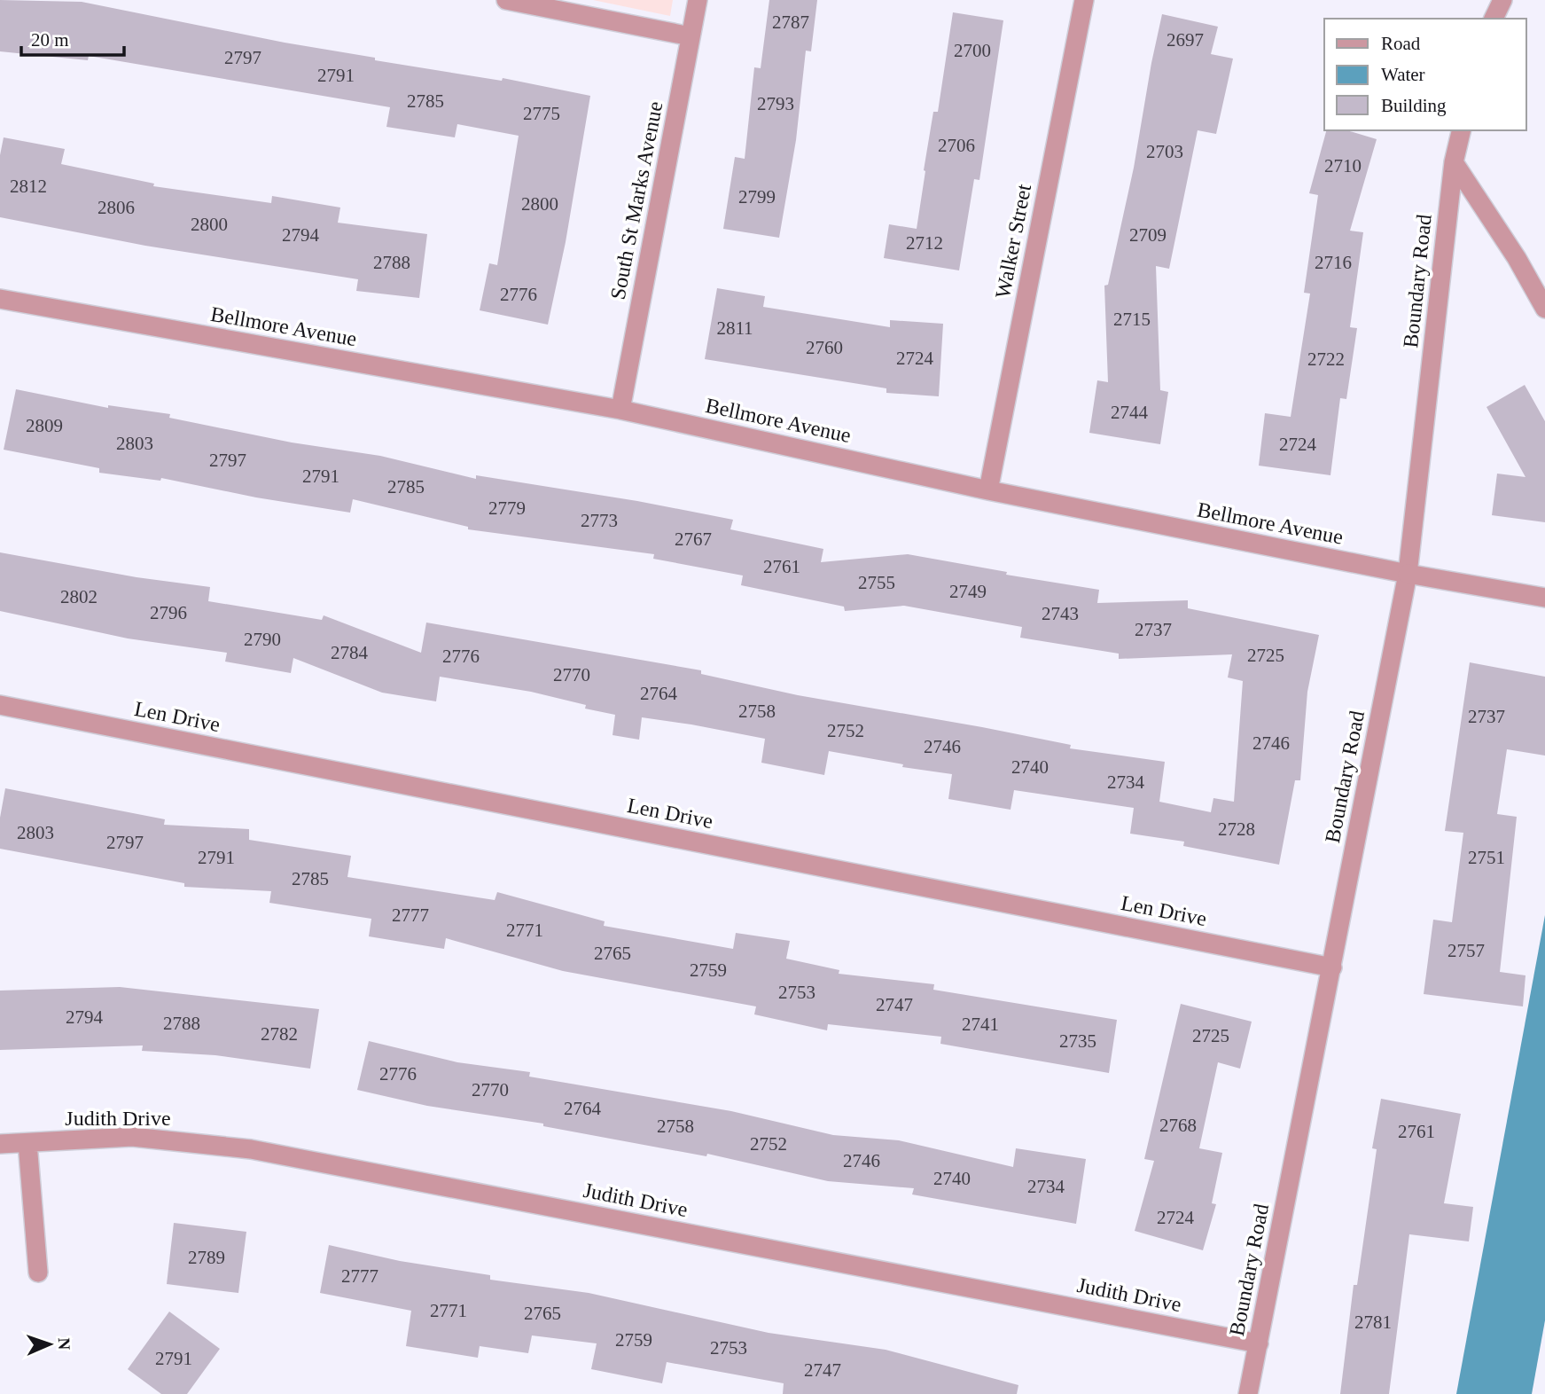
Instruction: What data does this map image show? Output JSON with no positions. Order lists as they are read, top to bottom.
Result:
{
  "streets": {
    "street": [
      "South St Marks Avenue",
      "Walker Street",
      "Boundary Road",
      "Bellmore Avenue",
      "Len Drive",
      "Judith Drive"
    ]
  },
  "crossings": [
    ["South St Marks Avenue", "Bellmore Avenue"],
    ["Walker Street", "Bellmore Avenue"],
    ["Boundary Road", "Bellmore Avenue"],
    ["Boundary Road", "Len Drive"],
    ["Boundary Road", "Judith Drive"]
  ],
  "house_numbers": [
    "2787",
    "2697",
    "2700",
    "2797",
    "2791",
    "2785",
    "2793",
    "2775",
    "2706",
    "2703",
    "2710",
    "2812",
    "2799",
    "2800",
    "2806",
    "2800",
    "2794",
    "2709",
    "2712",
    "2788",
    "2716",
    "2776",
    "2715",
    "2811",
    "2760",
    "2724",
    "2722",
    "2744",
    "2809",
    "2803",
    "2724",
    "2797",
    "2791",
    "2785",
    "2779",
    "2773",
    "2767",
    "2761",
    "2755",
    "2749",
    "2802",
    "2796",
    "2743",
    "2737",
    "2790",
    "2784",
    "2725",
    "2776",
    "2770",
    "2764",
    "2758",
    "2737",
    "2752",
    "2746",
    "2746",
    "2740",
    "2734",
    "2728",
    "2803",
    "2797",
    "2791",
    "2751",
    "2785",
    "2777",
    "2771",
    "2757",
    "2765",
    "2759",
    "2753",
    "2747",
    "2794",
    "2788",
    "2741",
    "2782",
    "2725",
    "2735",
    "2776",
    "2770",
    "2764",
    "2768",
    "2758",
    "2761",
    "2752",
    "2746",
    "2740",
    "2734",
    "2724",
    "2789",
    "2777",
    "2771",
    "2765",
    "2781",
    "2759",
    "2753",
    "2791",
    "2747"
  ],
  "legend": ["Road", "Water", "Building"],
  "scale_bar": "20 m",
  "north": "right"
}
